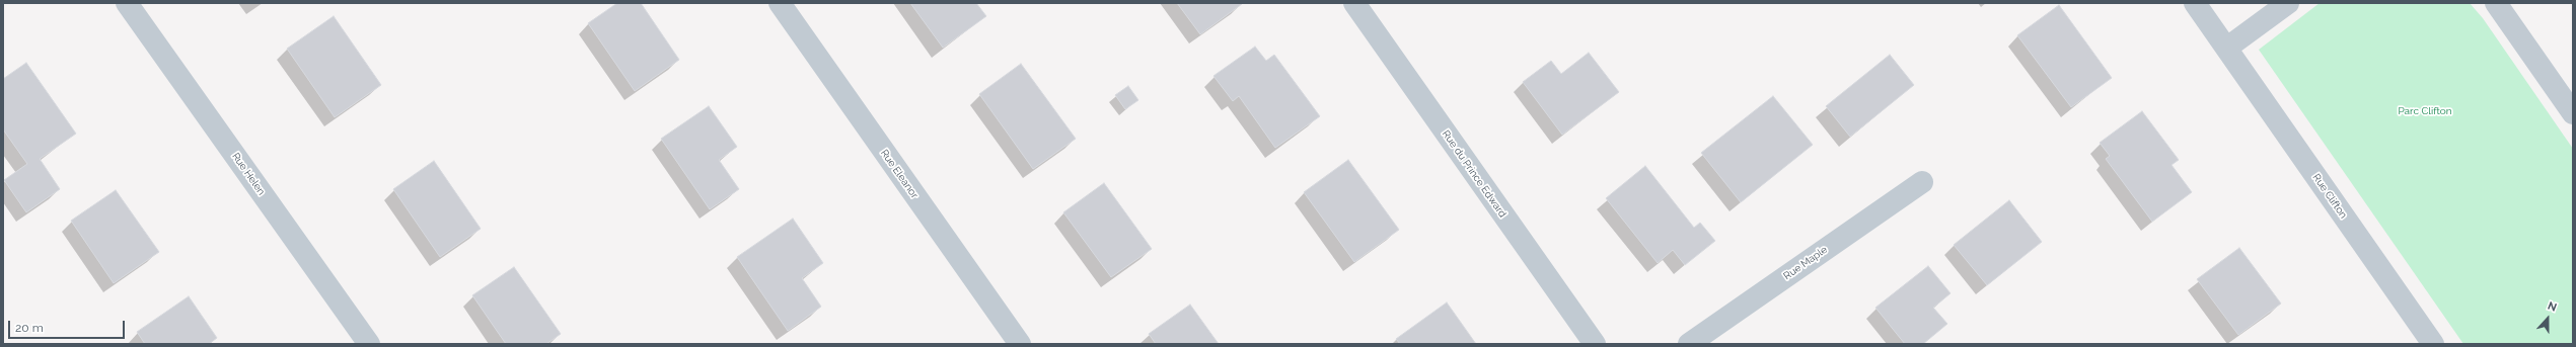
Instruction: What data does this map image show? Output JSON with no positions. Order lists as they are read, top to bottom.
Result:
{
  "streets": {
    "street": [
      "Rue Helen",
      "Rue Eleanor",
      "Rue du Prince Edward",
      "Rue Clifton",
      "Rue Maple"
    ]
  },
  "parks": ["Parc Clifton"],
  "scale_bar": "20 m",
  "north": "top"
}
